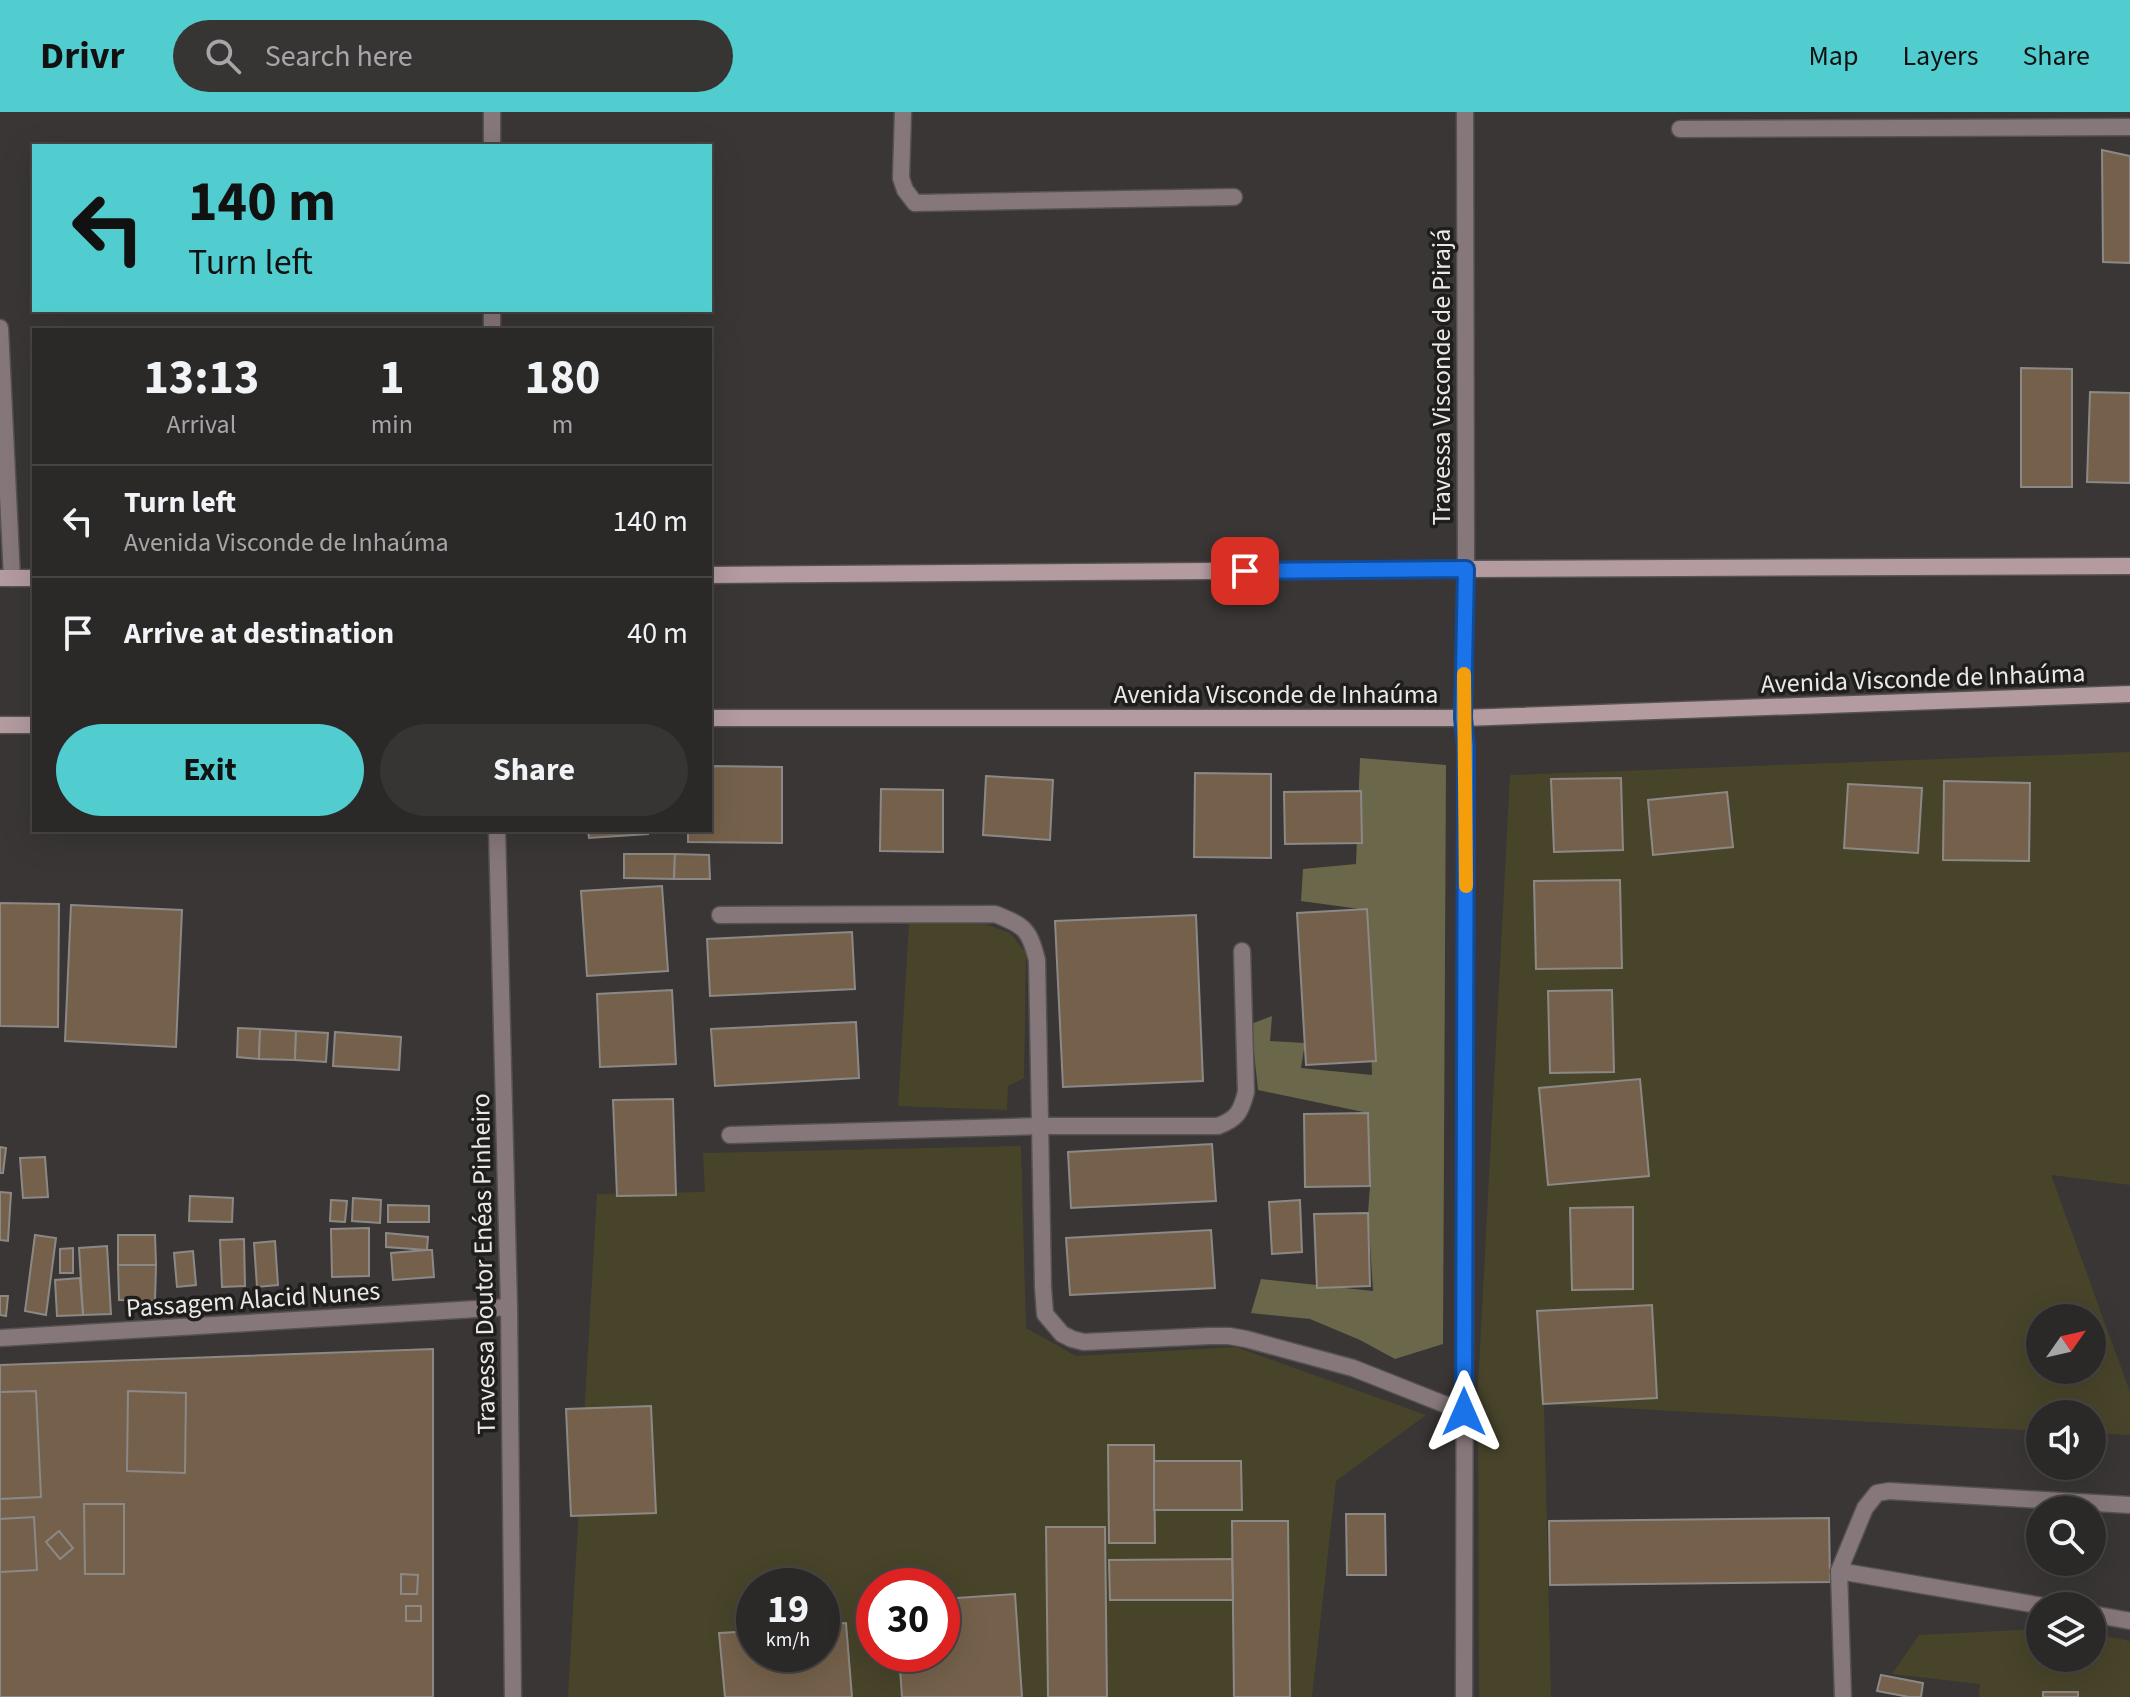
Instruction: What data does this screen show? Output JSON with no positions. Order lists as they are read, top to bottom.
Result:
{
  "streets": {
    "street": [
      "Travessa Visconde de Pirajá",
      "Avenida Visconde de Inhaúma",
      "Travessa Doutor Enéas Pinheiro",
      "Passagem Alacid Nunes"
    ]
  },
  "crossings": [
    ["Travessa Visconde de Pirajá", "Avenida Visconde de Inhaúma"],
    ["Travessa Doutor Enéas Pinheiro", "Passagem Alacid Nunes"]
  ],
  "north": "top right",
  "page": {
    "header": "Drivr",
    "search": "Search here",
    "nav": ["Map", "Layers", "Share"],
    "turn": ["140 m", "Turn left"],
    "eta": [
      "13:13",
      "Arrival",
      "1",
      "min",
      "180",
      "m"
    ],
    "list": [
      {
        "name": "Turn left",
        "note": "Avenida Visconde de Inhaúma",
        "value": "140 m"
      },
      {
        "name": "Arrive at destination",
        "value": "40 m"
      }
    ],
    "buttons": ["Exit", "Share"],
    "speed": "19 km/h",
    "limit": "30"
  }
}
